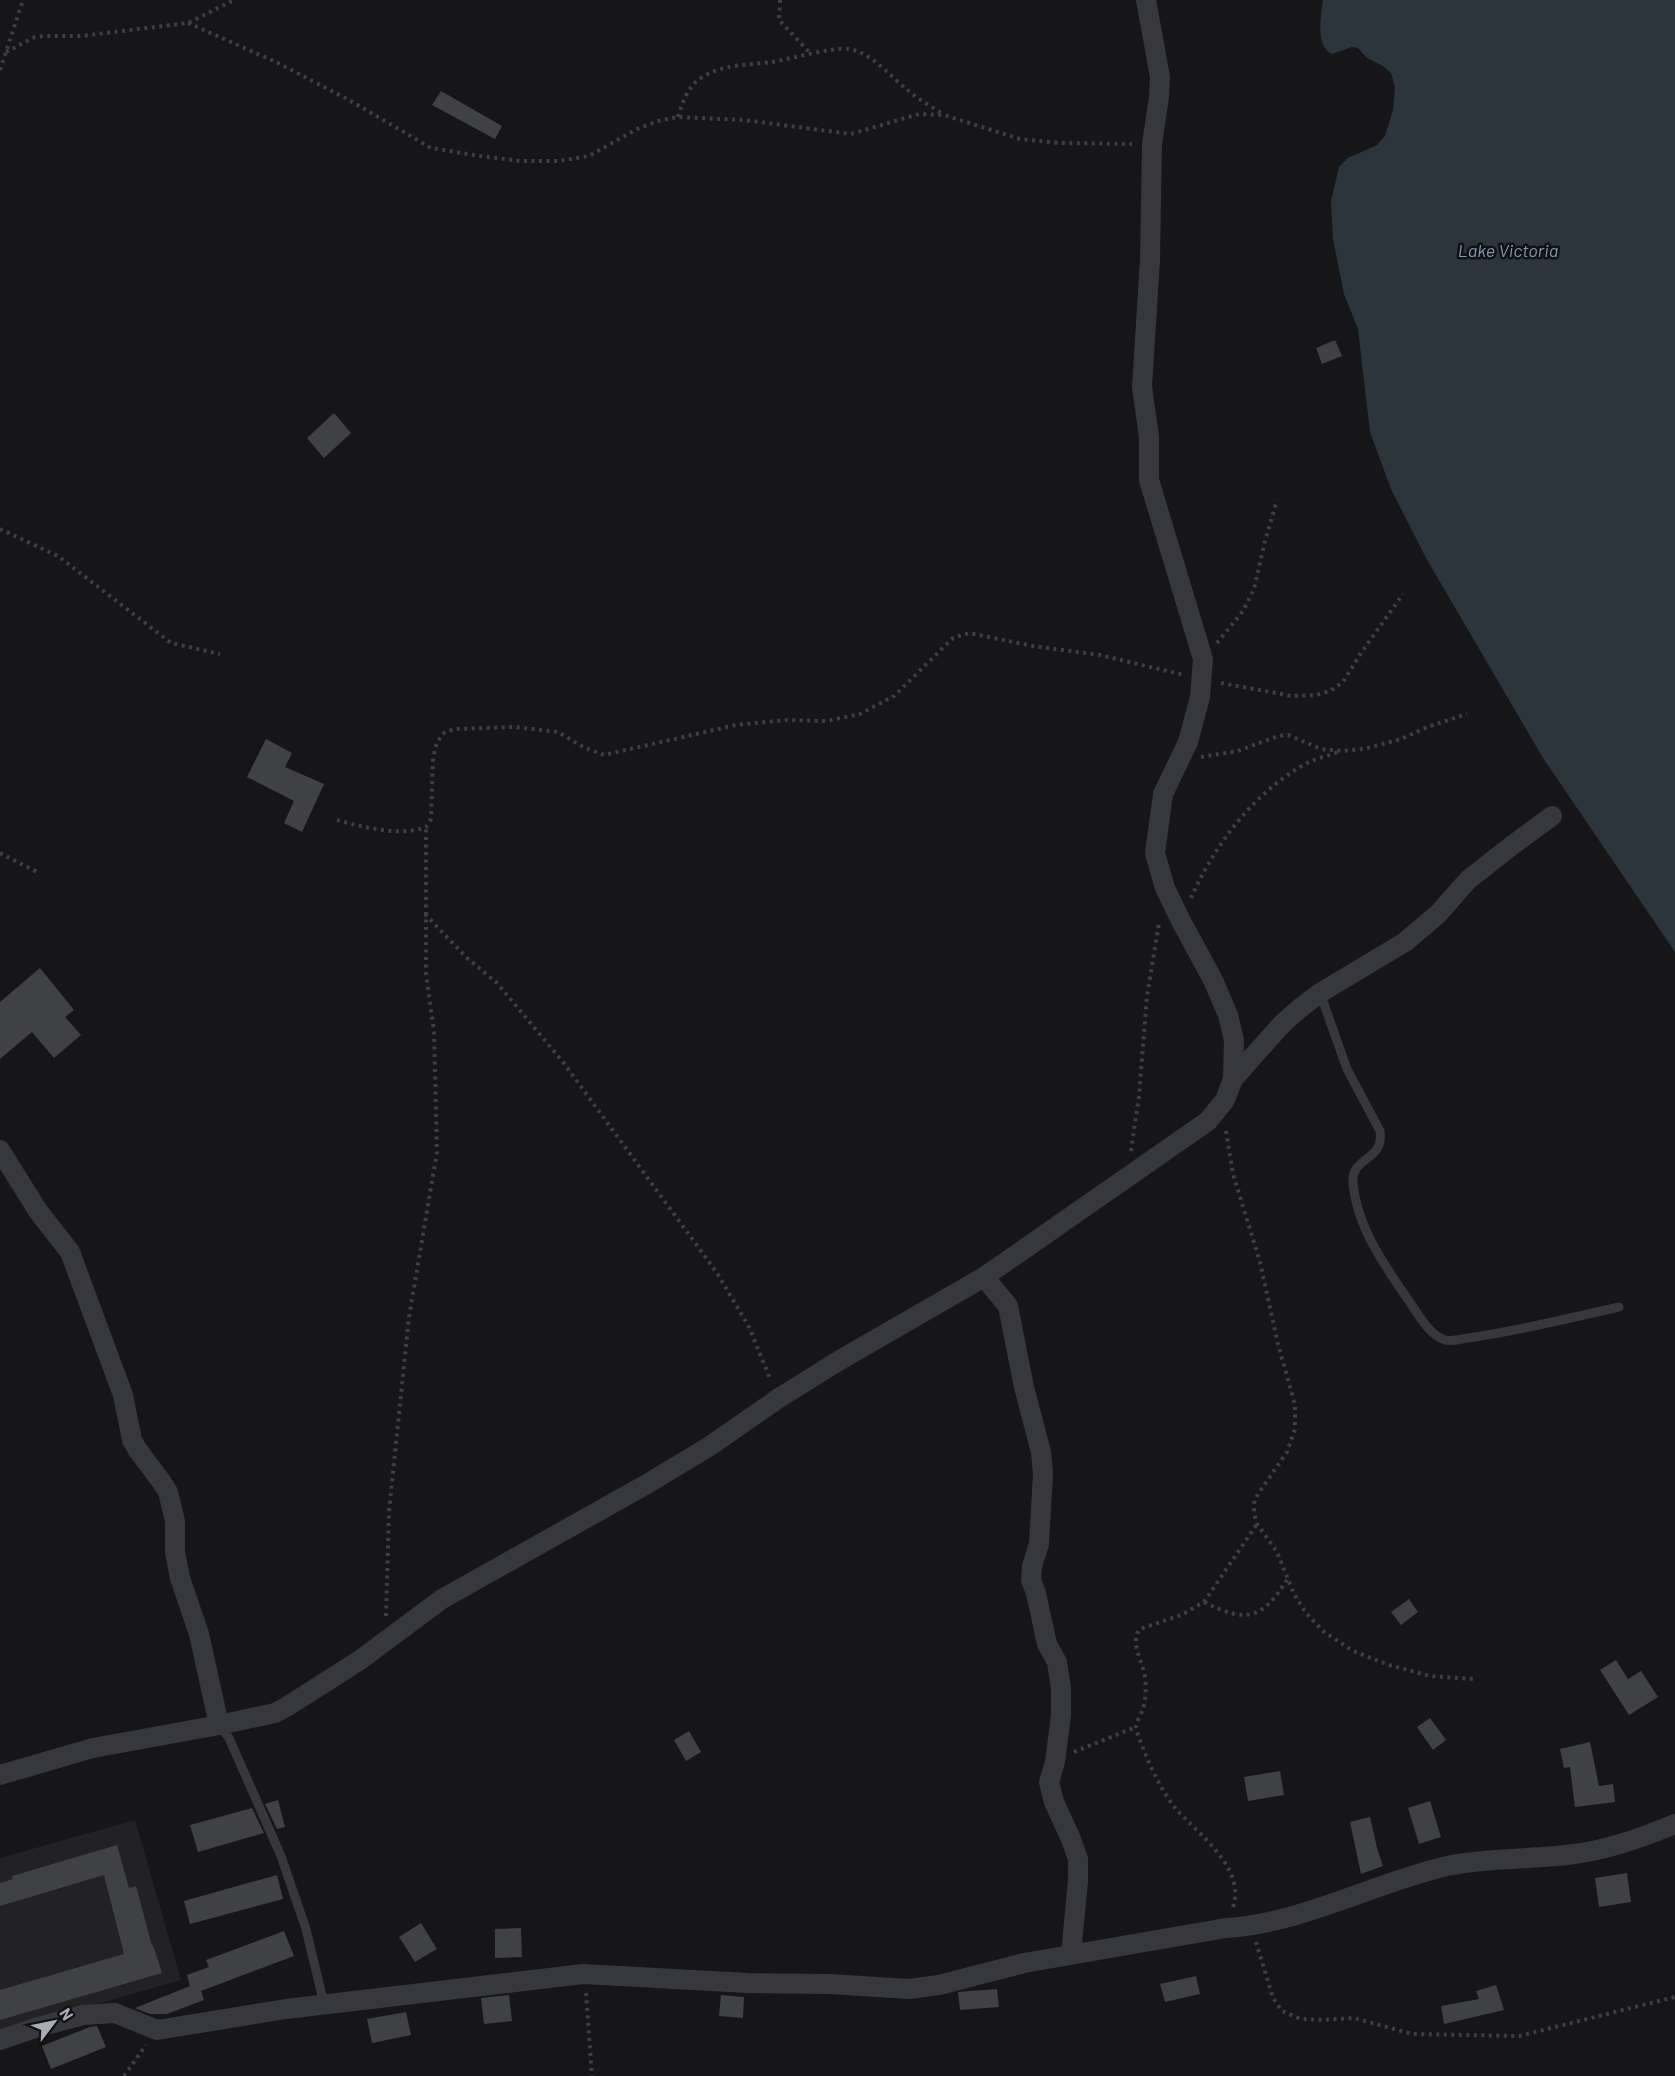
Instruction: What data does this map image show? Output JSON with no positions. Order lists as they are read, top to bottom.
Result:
{
  "water": ["Lake Victoria"],
  "north": "top right"
}
